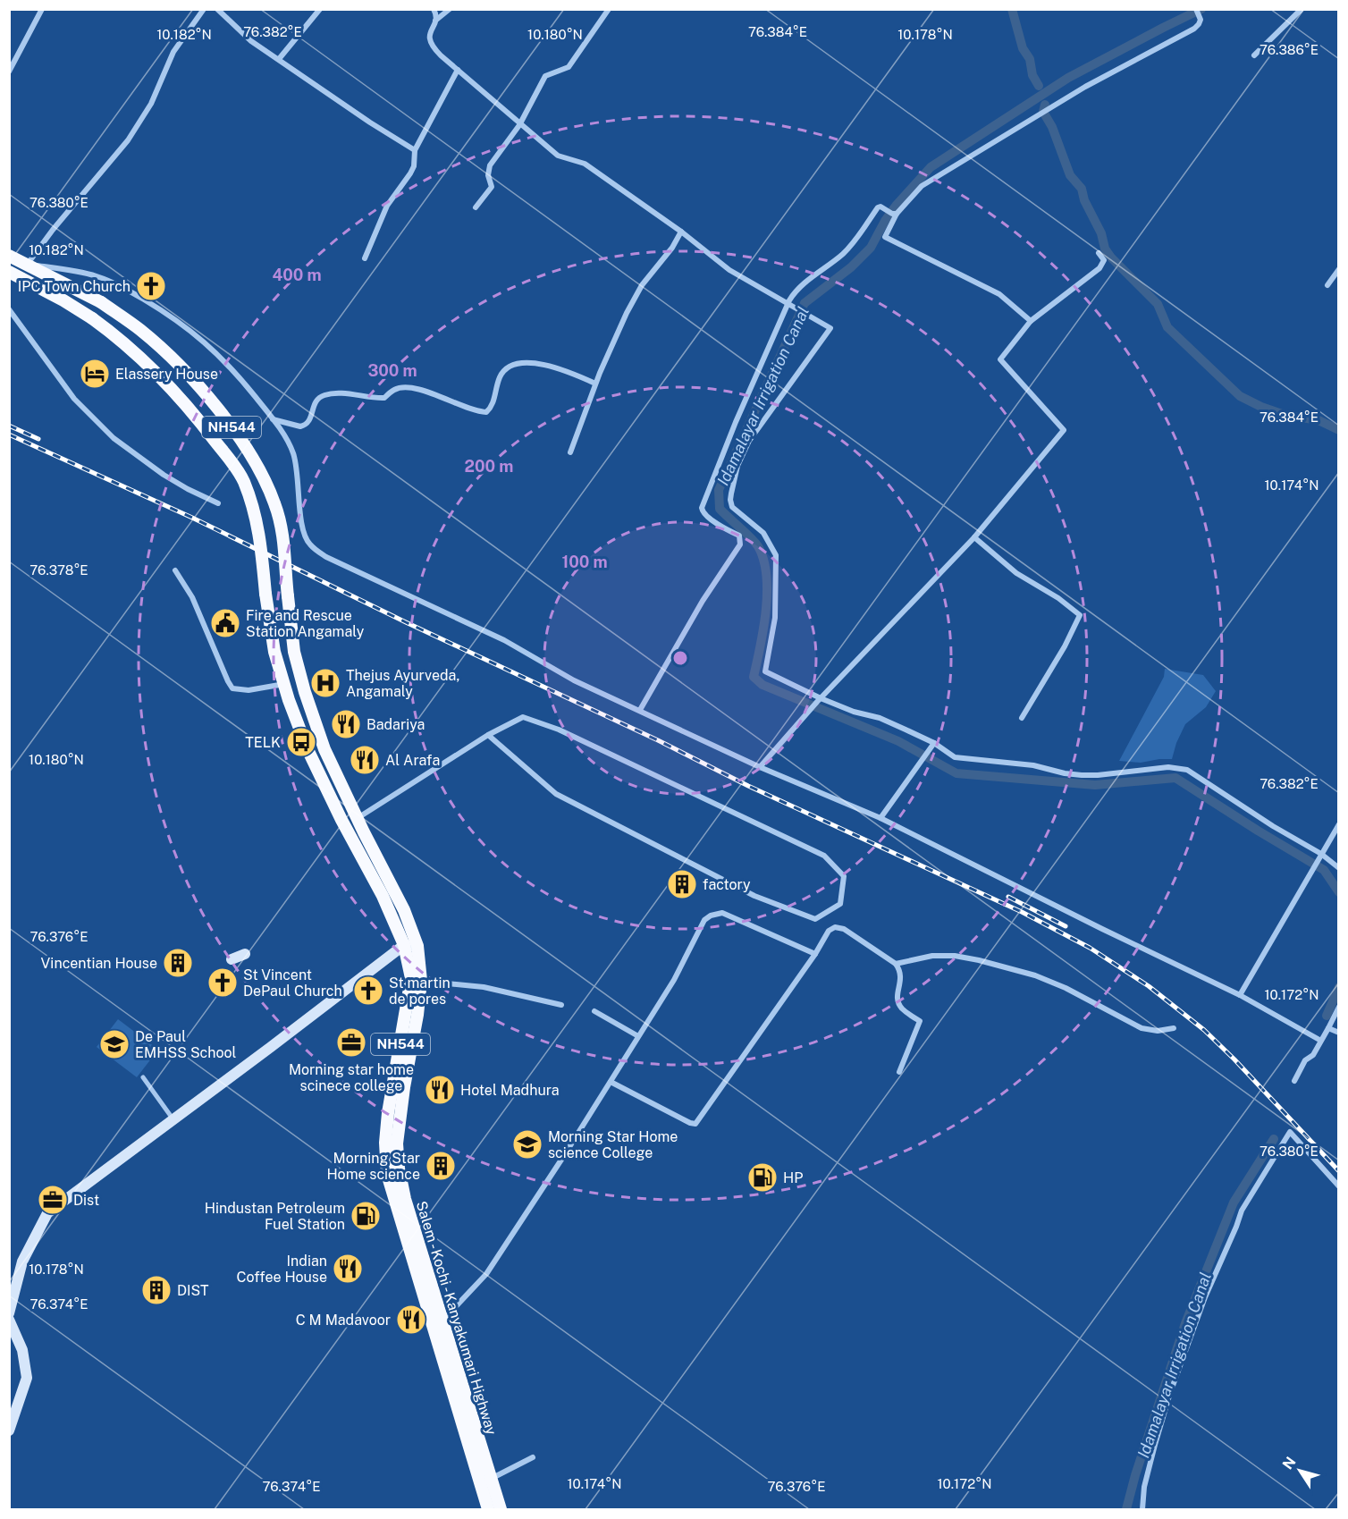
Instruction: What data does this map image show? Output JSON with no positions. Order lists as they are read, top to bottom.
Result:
{
  "streets": {
    "highway": ["NH544", "Salem - Kochi - Kanyakumari Highway"]
  },
  "water": ["Idamalayar Irrigation Canal"],
  "places": {
    "church": ["IPC Town Church", "St Vincent DePaul Church", "St martin de pores"],
    "hotel": ["Elassery House"],
    "public building": ["Fire and Rescue Station Angamaly"],
    "hospital": ["Thejus Ayurveda, Angamaly"],
    "restaurant": [
      "Badariya",
      "Al Arafa",
      "Hotel Madhura",
      "Indian Coffee House",
      "C M Madavoor"
    ],
    "bus stop": ["TELK"],
    "building": [
      "factory",
      "Vincentian House",
      "Morning Star Home science",
      "DIST"
    ],
    "office": ["Morning star home scinece college", "Dist"],
    "school or university": ["De Paul EMHSS School", "Morning Star Home science College"],
    "fuel station": ["HP", "Hindustan Petroleum Fuel Station"]
  },
  "north": "top left",
  "coordinates": [
    "76.382°E",
    "76.384°E",
    "10.182°N",
    "10.180°N",
    "10.178°N",
    "76.386°E",
    "76.380°E",
    "10.174°N",
    "76.378°E",
    "76.376°E",
    "10.172°N",
    "76.374°E"
  ],
  "rings": [
    "400 m",
    "300 m",
    "200 m",
    "100 m"
  ]
}
